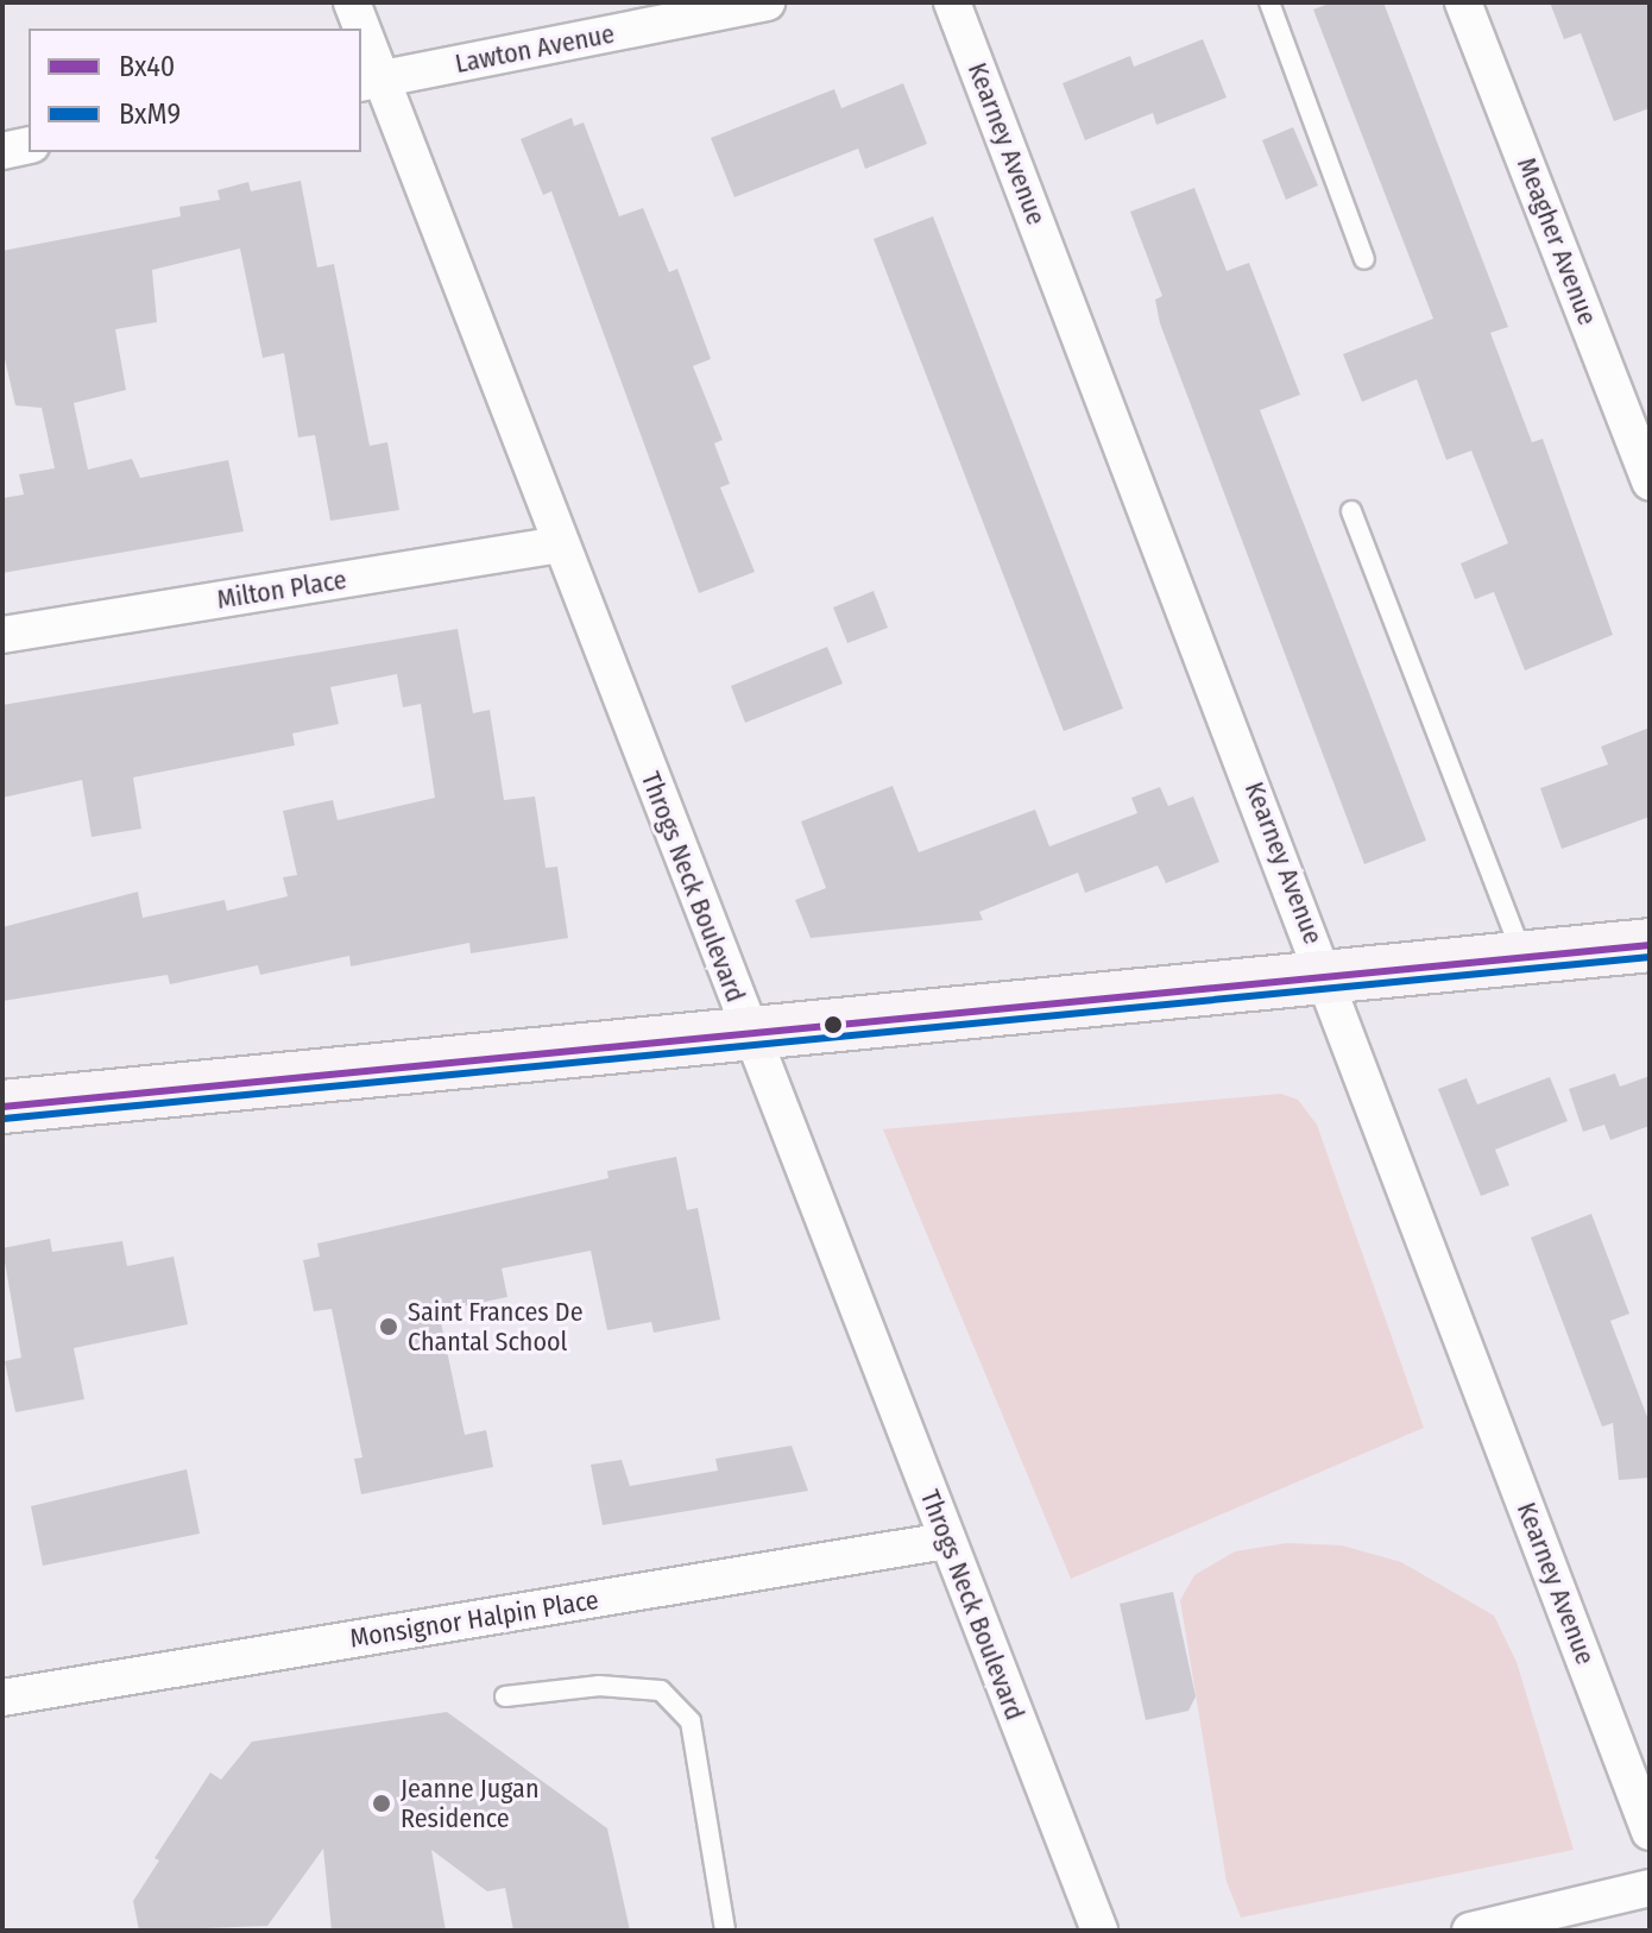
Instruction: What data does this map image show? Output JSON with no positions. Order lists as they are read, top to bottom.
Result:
{
  "streets": {
    "street": [
      "Lawton Avenue",
      "Kearney Avenue",
      "Meagher Avenue",
      "Milton Place",
      "Throgs Neck Boulevard",
      "Monsignor Halpin Place"
    ]
  },
  "crossings": [
    ["Lawton Avenue", "Throgs Neck Boulevard"],
    ["Milton Place", "Throgs Neck Boulevard"],
    ["Throgs Neck Boulevard", "Monsignor Halpin Place"]
  ],
  "places": ["Saint Frances De Chantal School", "Jeanne Jugan Residence"],
  "lines": ["transit line Bx40", "transit line BxM9"],
  "legend": ["Bx40", "BxM9"]
}
